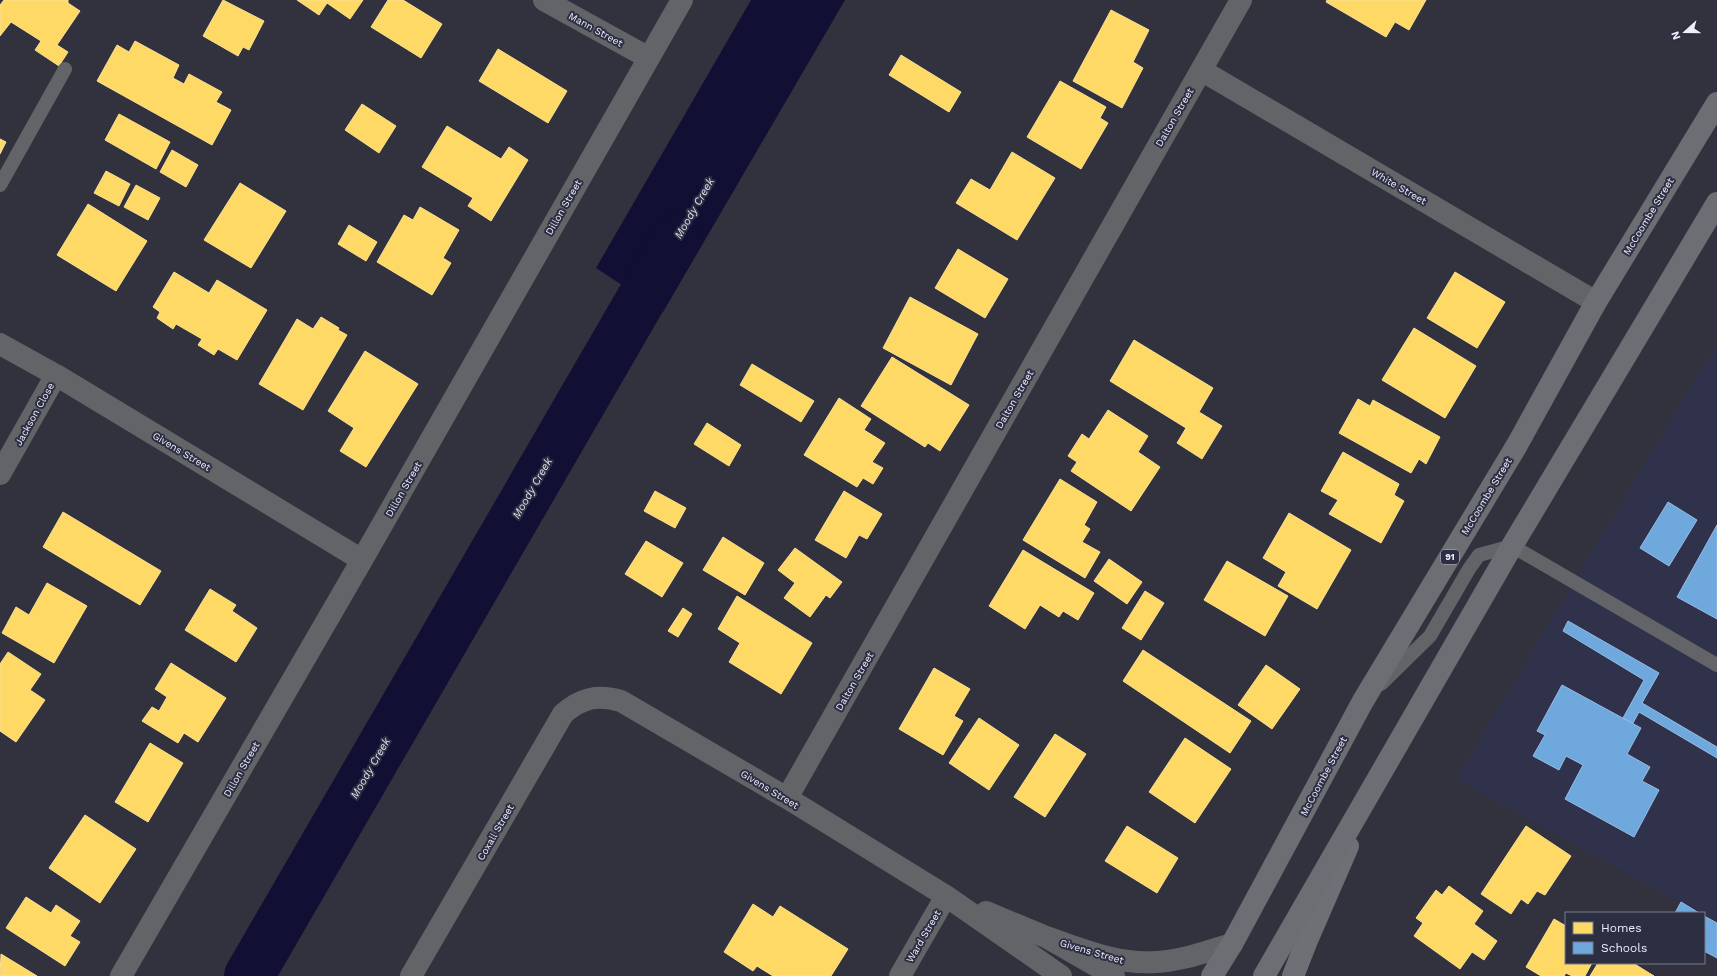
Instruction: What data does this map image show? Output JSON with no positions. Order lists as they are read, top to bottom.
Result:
{
  "streets": {
    "main road": ["McCoombe Street", "91"],
    "street": [
      "Mann Street",
      "Dalton Street",
      "White Street",
      "Dillon Street",
      "Jackson Close",
      "Givens Street",
      "Coxall Street",
      "Ward Street"
    ]
  },
  "crossings": [
    ["Mann Street", "Dillon Street"],
    ["Dalton Street", "White Street"],
    ["Dalton Street", "Givens Street"],
    ["White Street", "McCoombe Street"],
    ["Dillon Street", "Givens Street"],
    ["McCoombe Street", "Givens Street"],
    ["Jackson Close", "Givens Street"],
    ["Givens Street", "Coxall Street"],
    ["Givens Street", "Ward Street"]
  ],
  "water": ["Moody Creek"],
  "legend": ["Homes", "Schools"],
  "north": "left"
}
